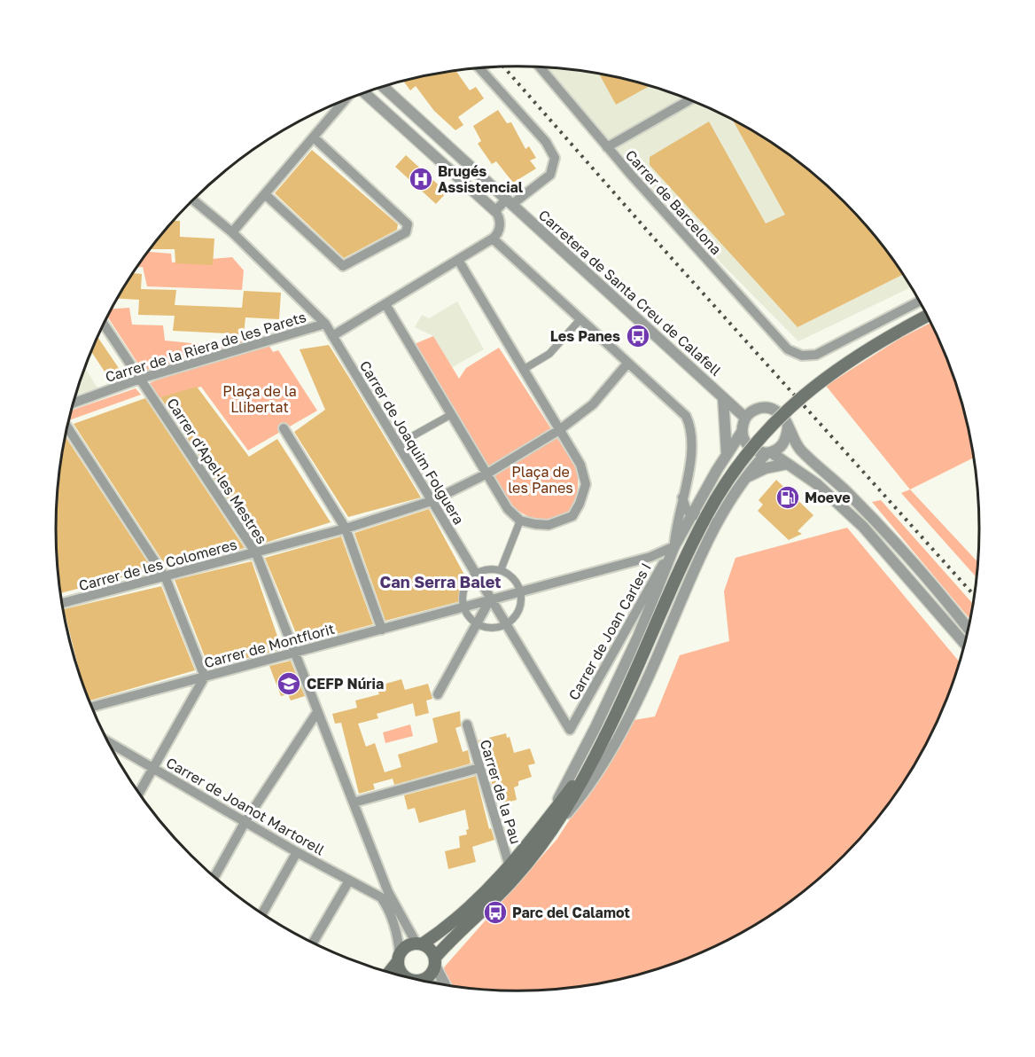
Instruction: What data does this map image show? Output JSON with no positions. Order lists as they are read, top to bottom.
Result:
{
  "streets": {
    "street": [
      "Carrer de Barcelona",
      "Carretera de Santa Creu de Calafell",
      "Carrer de la Riera de les Parets",
      "Carrer de Joaquim Folguera",
      "Carrer d'Apel·les Mestres",
      "Carrer de les Colomeres",
      "Carrer de Joan Carles I",
      "Carrer de Montflorit",
      "Carrer de la Pau",
      "Carrer de Joanot Martorell"
    ]
  },
  "crossings": [
    ["Carrer de la Riera de les Parets", "Carrer de Joaquim Folguera"],
    ["Carrer de la Riera de les Parets", "Carrer d'Apel·les Mestres"],
    ["Carrer de Joaquim Folguera", "Carrer de les Colomeres"],
    ["Carrer de Joaquim Folguera", "Carrer de Joan Carles I"],
    ["Carrer de Joaquim Folguera", "Carrer de Montflorit"],
    ["Carrer d'Apel·les Mestres", "Carrer de les Colomeres"],
    ["Carrer d'Apel·les Mestres", "Carrer de Montflorit"],
    ["Carrer d'Apel·les Mestres", "Carrer de Joanot Martorell"]
  ],
  "districts": ["Can Serra Balet"],
  "parks": ["Plaça de la Llibertat", "Plaça de les Panes"],
  "places": {
    "hospital": ["Brugés Assistencial"],
    "bus stop": ["Les Panes", "Parc del Calamot"],
    "fuel station": ["Moeve"],
    "school or university": ["CEFP Núria"]
  }
}
